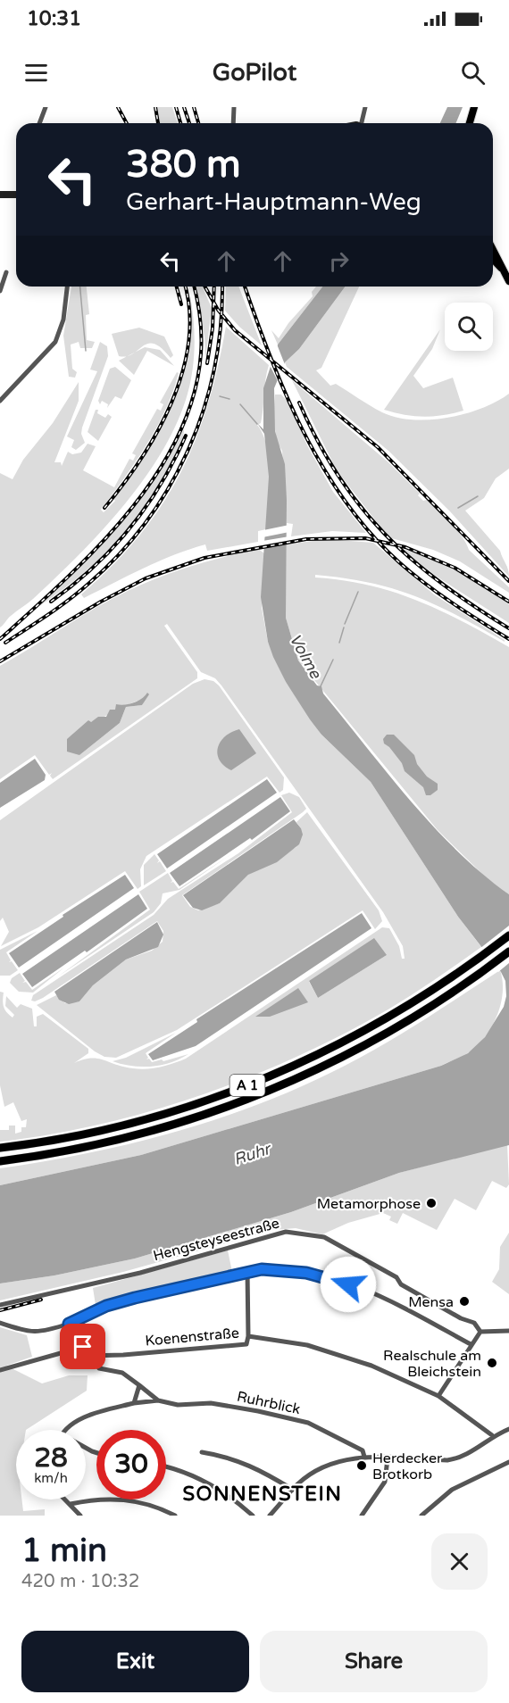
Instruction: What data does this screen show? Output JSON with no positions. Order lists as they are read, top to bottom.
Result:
{
  "streets": {
    "highway": ["A 1"],
    "street": ["Hengsteyseestraße", "Koenenstraße", "Ruhrblick"]
  },
  "districts": ["SONNENSTEIN"],
  "water": ["Volme", "Ruhr"],
  "places": [
    "Metamorphose",
    "Mensa",
    "Realschule am Bleichstein",
    "Herdecker Brotkorb"
  ],
  "page": {
    "status": "10:31",
    "header": "GoPilot",
    "turn": ["380 m", "Gerhart-Hauptmann-Weg"],
    "speed": "28 km/h",
    "limit": "30",
    "heading": ["1 min", "420 m · 10:32"],
    "buttons": ["Exit", "Share"]
  }
}
